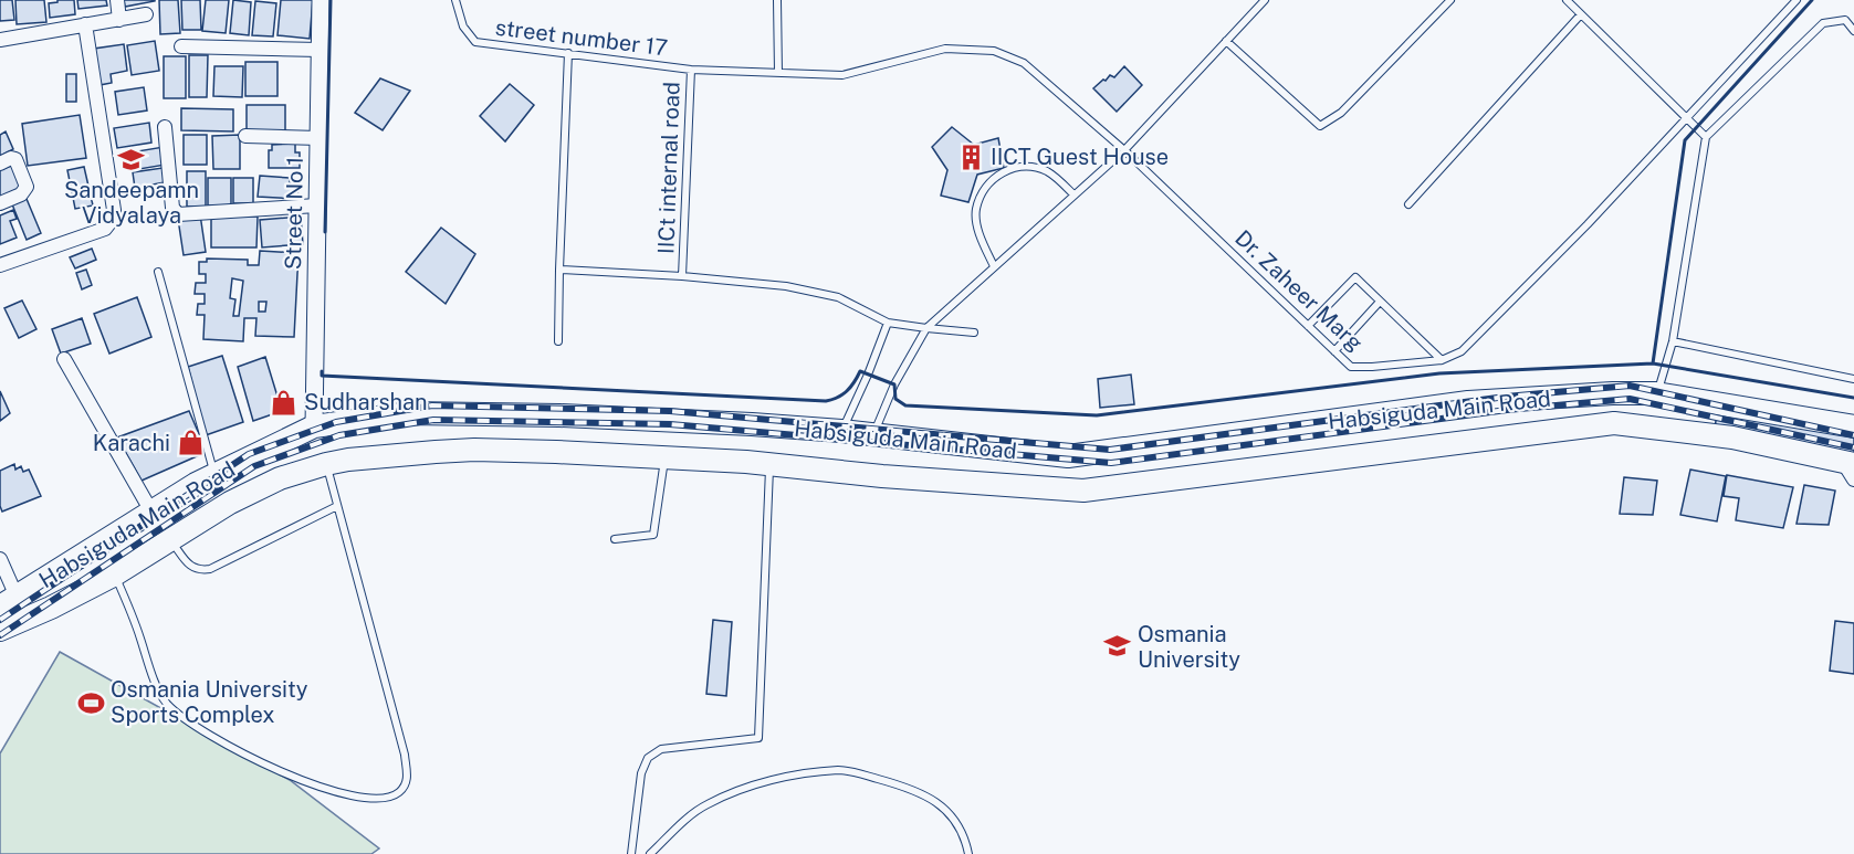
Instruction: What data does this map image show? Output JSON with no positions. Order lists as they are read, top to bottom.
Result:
{
  "streets": {
    "main road": ["Habsiguda Main Road"],
    "street": ["Street No 1"],
    "lane": ["street number 17", "IICt internal road", "Dr. Zaheer Marg"]
  },
  "crossings": [
    ["street number 17", "IICt internal road"],
    ["IICt internal road", "Dr. Zaheer Marg"],
    ["Street No 1", "Habsiguda Main Road"]
  ],
  "places": {
    "building": ["IICT Guest House"],
    "school or university": ["Sandeepamn Vidyalaya", "Osmania University"],
    "shop": ["Sudharshan", "Karachi"],
    "sports": ["Osmania University Sports Complex"]
  }
}
